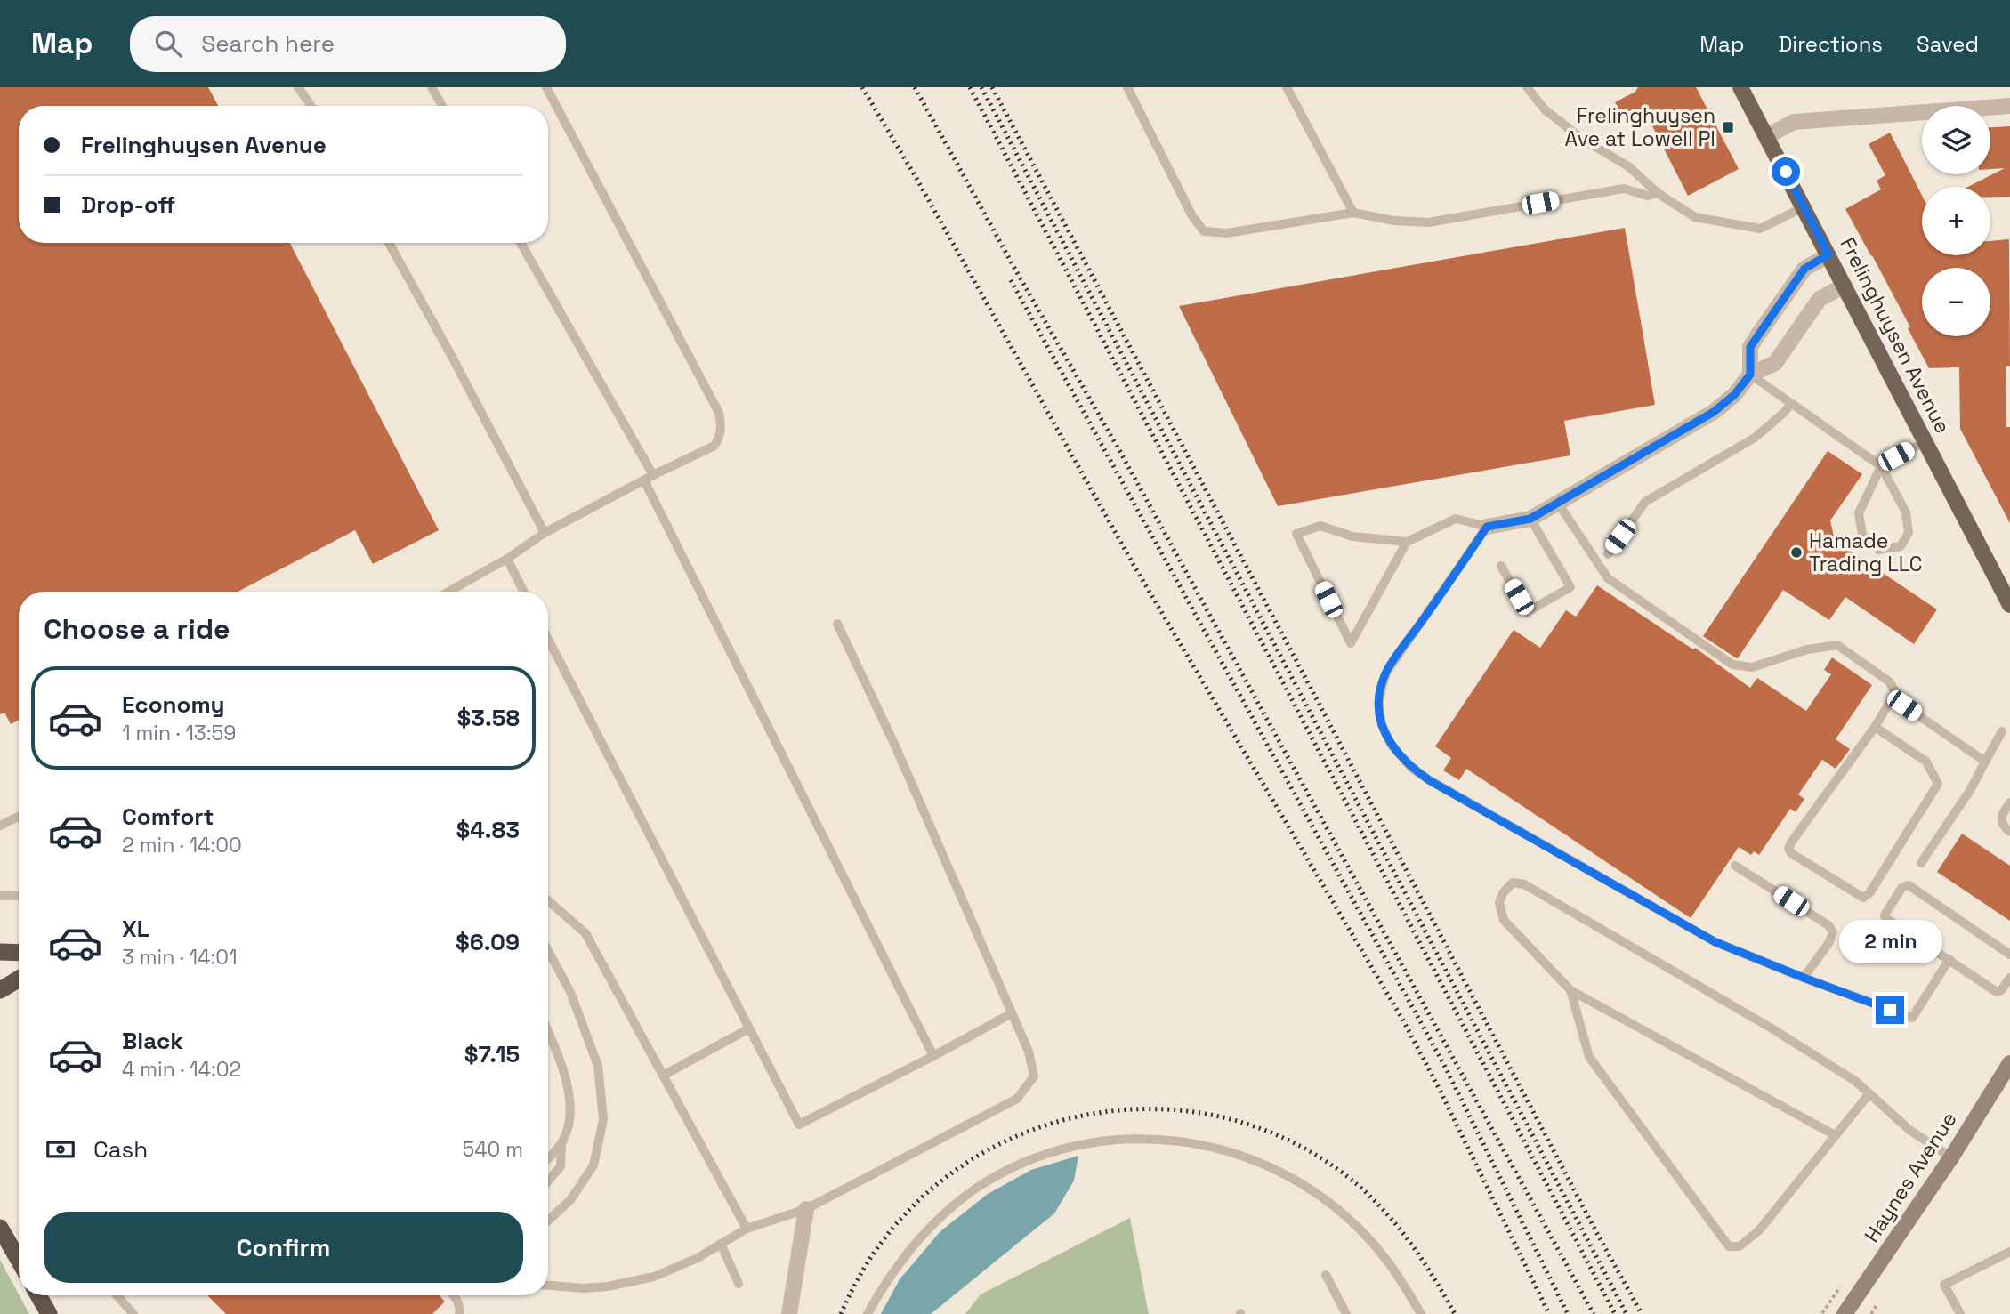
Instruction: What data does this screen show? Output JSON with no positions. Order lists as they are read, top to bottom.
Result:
{
  "streets": {
    "main road": ["Frelinghuysen Avenue", "Haynes Avenue"]
  },
  "places": {
    "transit": ["Frelinghuysen Ave at Lowell Pl"],
    "other": ["Hamade Trading LLC"]
  },
  "page": {
    "header": "Map",
    "search": "Search here",
    "nav": ["Map", "Directions", "Saved"],
    "map_buttons": ["+", "−"],
    "banner": ["Frelinghuysen Avenue", "Drop-off"],
    "heading": "Choose a ride",
    "list": [
      {
        "name": "Economy",
        "note": "1 min · 13:59",
        "value": "$3.58"
      },
      {
        "name": "Comfort",
        "note": "2 min · 14:00",
        "value": "$4.83"
      },
      {
        "name": "XL",
        "note": "3 min · 14:01",
        "value": "$6.09"
      },
      {
        "name": "Black",
        "note": "4 min · 14:02",
        "value": "$7.15"
      }
    ],
    "bubble": "2 min",
    "pay": ["Cash", "540 m"],
    "buttons": "Confirm"
  }
}
